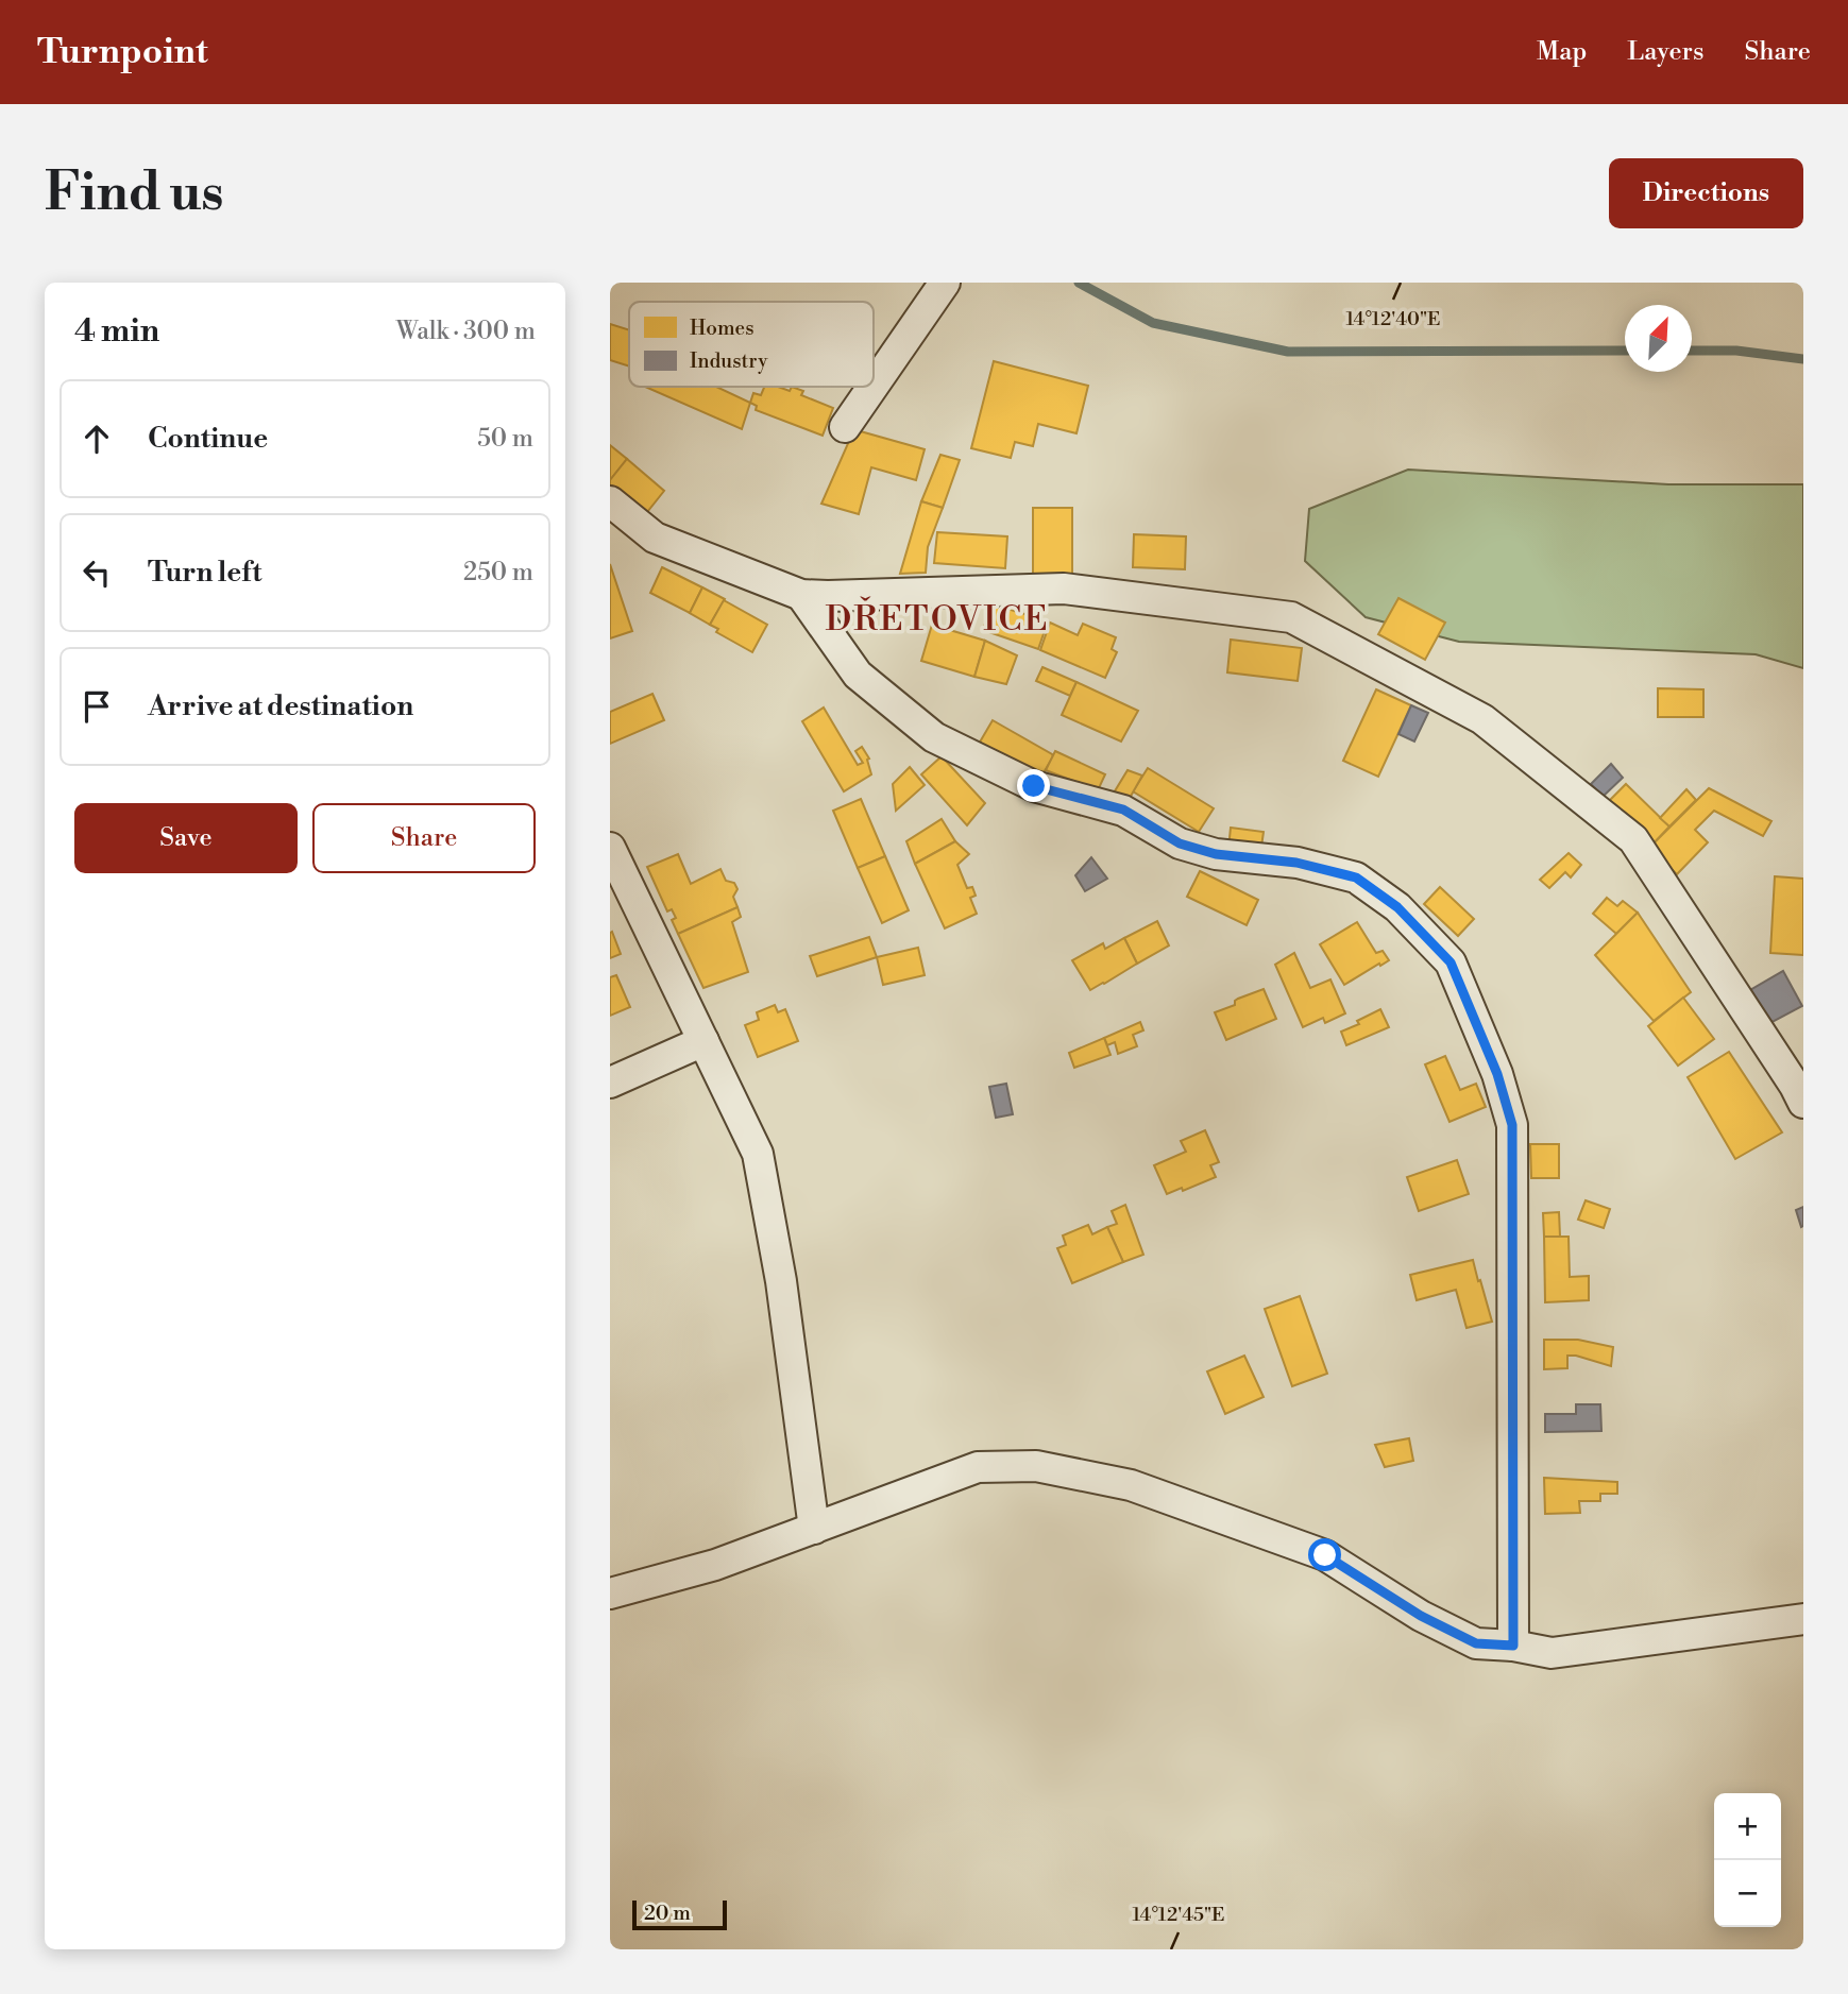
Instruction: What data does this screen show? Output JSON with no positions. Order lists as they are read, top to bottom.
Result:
{
  "districts": ["DŘETOVICE"],
  "legend": ["Homes", "Industry"],
  "scale_bar": "20 m",
  "north": "top right",
  "page": {
    "header": "Turnpoint",
    "nav": ["Map", "Layers", "Share"],
    "buttons": [
      "Directions",
      ["Save", "Share"]
    ],
    "title": "Find us",
    "heading": ["4 min", "Walk · 300 m"],
    "list": [
      ["Continue", "50 m"],
      ["Turn left", "250 m"],
      "Arrive at destination"
    ],
    "map_buttons": ["+", "−"],
    "scale": "20 m"
  },
  "coordinates": ["14°12'40\"E", "14°12'45\"E"]
}
